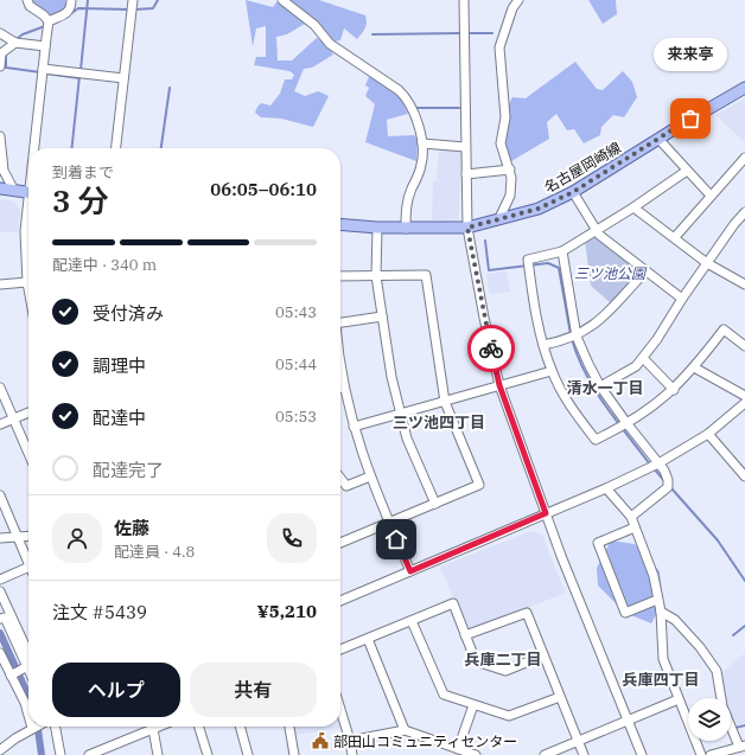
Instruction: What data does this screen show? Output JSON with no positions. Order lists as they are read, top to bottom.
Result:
{
  "streets": {
    "main road": ["名古屋岡崎線"]
  },
  "districts": [
    "清水一丁目",
    "三ツ池四丁目",
    "兵庫二丁目",
    "兵庫四丁目"
  ],
  "parks": ["三ツ池公園"],
  "places": {
    "other": ["来来亭"],
    "public building": ["部田山コミュニティセンター"]
  },
  "page": {
    "bubble": "来来亭",
    "heading": ["3 分", "到着まで", "06:05–06:10"],
    "panel": [
      "佐藤",
      "配達員 · 4.8",
      "注文 #5439",
      "¥5,210"
    ],
    "bar": "配達中 · 340 m",
    "list": [
      ["受付済み", "05:43"],
      ["調理中", "05:44"],
      ["配達中", "05:53"],
      "配達完了"
    ],
    "buttons": ["ヘルプ", "共有"]
  }
}
